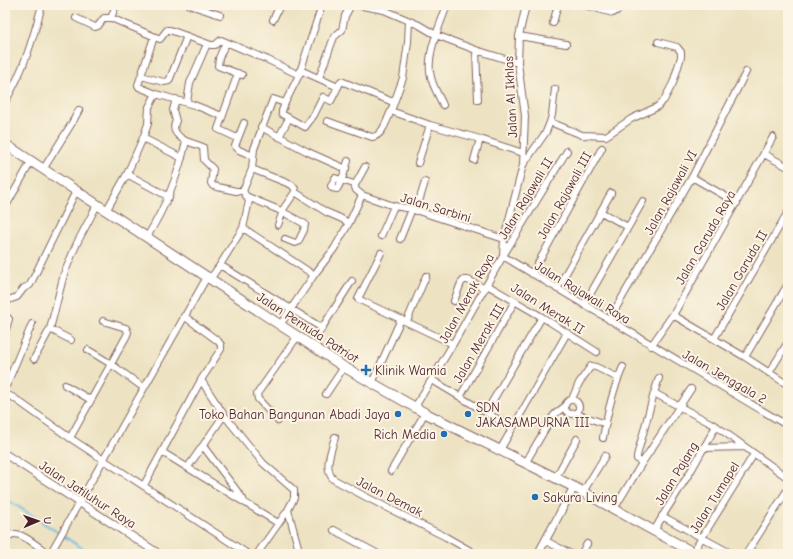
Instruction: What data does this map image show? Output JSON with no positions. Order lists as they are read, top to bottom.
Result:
{
  "streets": {
    "main road": ["Jalan Pemuda Patriot"],
    "street": [
      "Jalan Al Ikhlas",
      "Jalan Rajawali VI",
      "Jalan Rajawali III",
      "Jalan Rajawali II",
      "Jalan Sarbini",
      "Jalan Garuda Raya",
      "Jalan Garuda II",
      "Jalan Rajawali Raya",
      "Jalan Merak Raya",
      "Jalan Merak II",
      "Jalan Merak III",
      "Jalan Jenggala 2",
      "Jalan Pajang",
      "Jalan Jatiluhur Raya",
      "Jalan Demak",
      "Jalan Tumapel"
    ]
  },
  "crossings": [
    ["Jalan Al Ikhlas", "Jalan Merak Raya"],
    ["Jalan Rajawali VI", "Jalan Rajawali Raya"],
    ["Jalan Rajawali III", "Jalan Rajawali Raya"],
    ["Jalan Rajawali II", "Jalan Rajawali Raya"],
    ["Jalan Rajawali II", "Jalan Merak Raya"],
    ["Jalan Sarbini", "Jalan Merak Raya"],
    ["Jalan Garuda Raya", "Jalan Rajawali Raya"],
    ["Jalan Garuda Raya", "Jalan Jenggala 2"],
    ["Jalan Rajawali Raya", "Jalan Merak Raya"],
    ["Jalan Rajawali Raya", "Jalan Jenggala 2"],
    ["Jalan Merak Raya", "Jalan Merak II"],
    ["Jalan Merak Raya", "Jalan Pemuda Patriot"],
    ["Jalan Merak II", "Jalan Merak III"],
    ["Jalan Pemuda Patriot", "Jalan Pajang"],
    ["Jalan Pemuda Patriot", "Jalan Tumapel"]
  ],
  "places": {
    "health": ["Klinik Wamia"],
    "other": [
      "Toko Bahan Bangunan Abadi Jaya",
      "SDN JAKASAMPURNA III",
      "Rich Media",
      "Sakura Living"
    ]
  },
  "north": "right"
}
